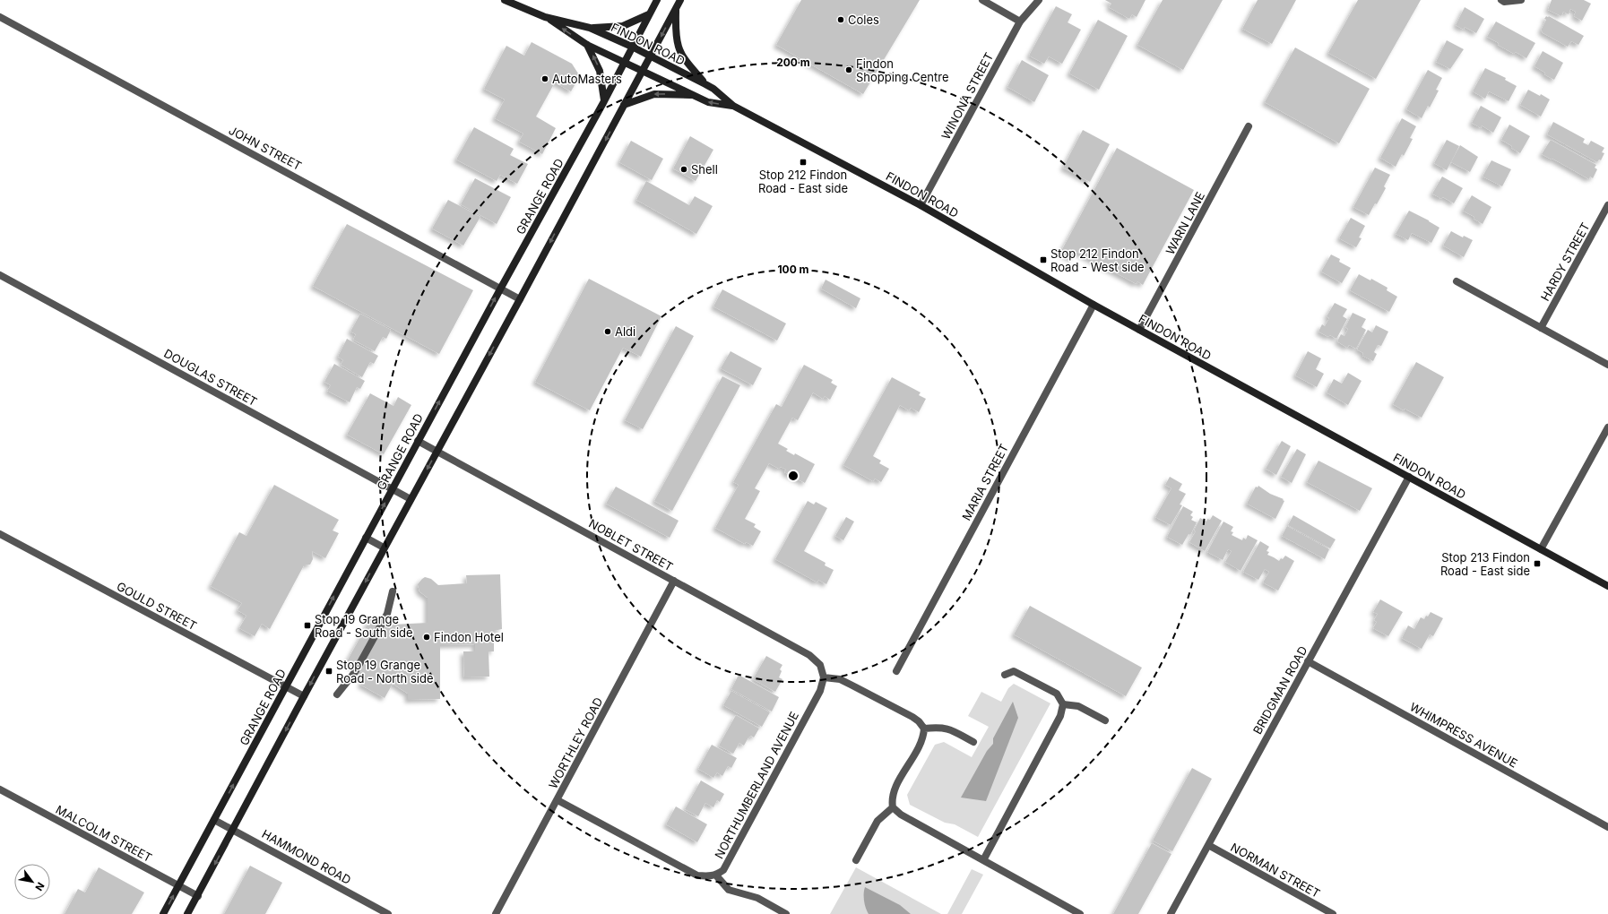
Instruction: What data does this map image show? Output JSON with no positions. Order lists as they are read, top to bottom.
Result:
{
  "streets": {
    "main road": ["FINDON ROAD", "GRANGE ROAD"],
    "street": [
      "WINONA STREET",
      "JOHN STREET",
      "WARN LANE",
      "HARDY STREET",
      "DOUGLAS STREET",
      "MARIA STREET",
      "NOBLET STREET",
      "GOULD STREET",
      "BRIDGMAN ROAD",
      "WHIMPRESS AVENUE",
      "WORTHLEY ROAD",
      "NORTHUMBERLAND AVENUE",
      "MALCOLM STREET",
      "HAMMOND ROAD",
      "NORMAN STREET"
    ]
  },
  "crossings": [
    ["FINDON ROAD", "WINONA STREET"],
    ["FINDON ROAD", "GRANGE ROAD"],
    ["FINDON ROAD", "WARN LANE"],
    ["FINDON ROAD", "MARIA STREET"],
    ["FINDON ROAD", "BRIDGMAN ROAD"],
    ["JOHN STREET", "GRANGE ROAD"],
    ["GRANGE ROAD", "DOUGLAS STREET"],
    ["GRANGE ROAD", "NOBLET STREET"],
    ["GRANGE ROAD", "GOULD STREET"],
    ["GRANGE ROAD", "MALCOLM STREET"],
    ["GRANGE ROAD", "HAMMOND ROAD"],
    ["NOBLET STREET", "WORTHLEY ROAD"],
    ["NOBLET STREET", "NORTHUMBERLAND AVENUE"],
    ["BRIDGMAN ROAD", "WHIMPRESS AVENUE"],
    ["BRIDGMAN ROAD", "NORMAN STREET"],
    ["WORTHLEY ROAD", "NORTHUMBERLAND AVENUE"]
  ],
  "places": {
    "other": [
      "Coles",
      "Findon Shopping Centre",
      "AutoMasters",
      "Shell",
      "Aldi",
      "Findon Hotel"
    ],
    "transit": [
      "Stop 212 Findon Road - East side",
      "Stop 212 Findon Road - West side",
      "Stop 213 Findon Road - East side",
      "Stop 19 Grange Road - South side",
      "Stop 19 Grange Road - North side"
    ]
  },
  "north": "bottom right",
  "rings": ["200 m", "100 m"]
}
